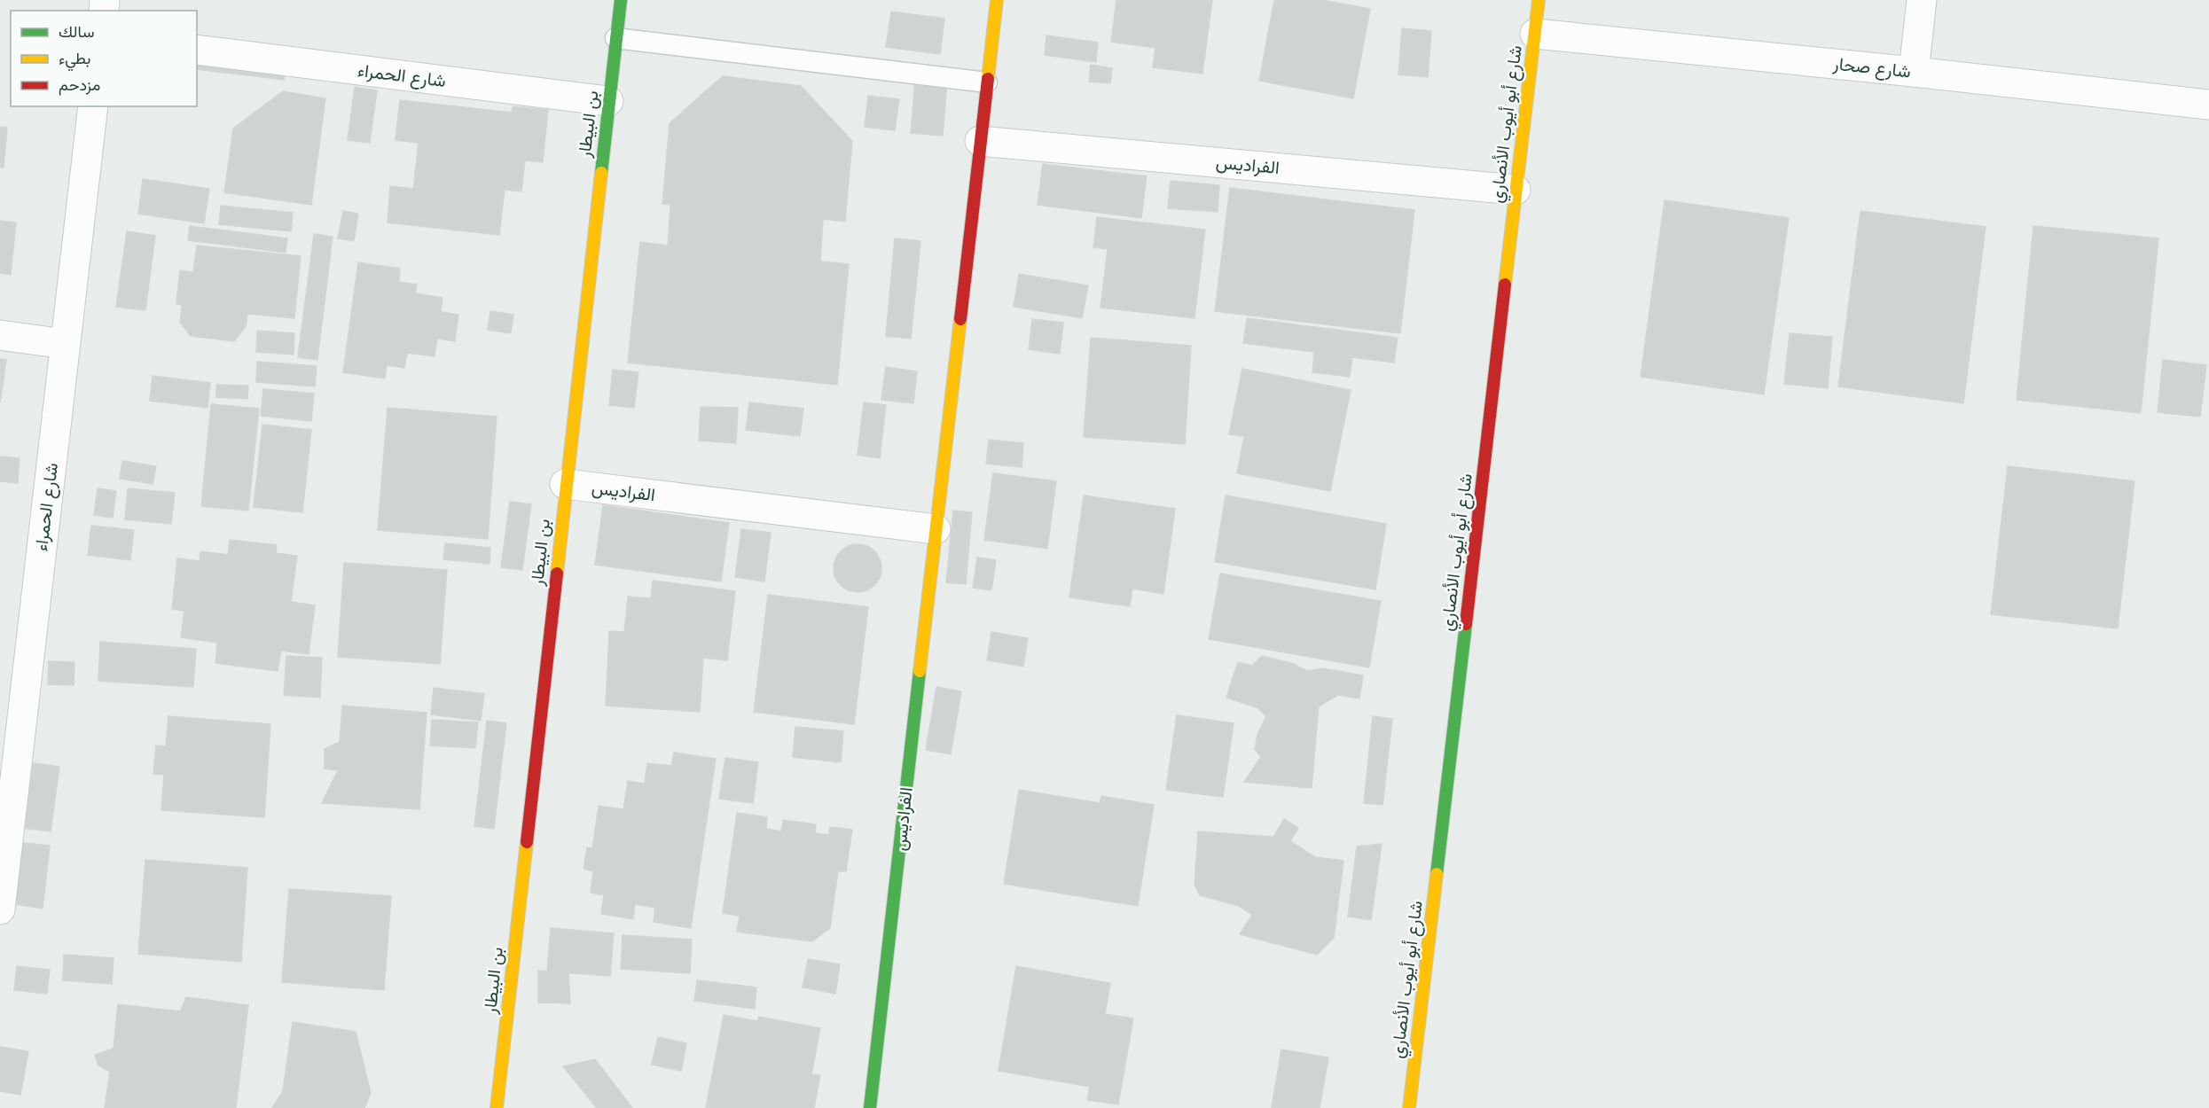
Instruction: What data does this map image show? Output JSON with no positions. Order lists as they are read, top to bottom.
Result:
{
  "streets": {
    "street": [
      "شارع صحار",
      "شارع الحمراء",
      "بن البيطار",
      "شارع أبو أيوب الأنصاري",
      "الفراديس"
    ]
  },
  "crossings": [
    ["شارع صحار", "شارع أبو أيوب الأنصاري"],
    ["شارع الحمراء", "بن البيطار"],
    ["بن البيطار", "الفراديس"],
    ["شارع أبو أيوب الأنصاري", "الفراديس"]
  ],
  "legend": ["سالك", "بطيء", "مزدحم"]
}
